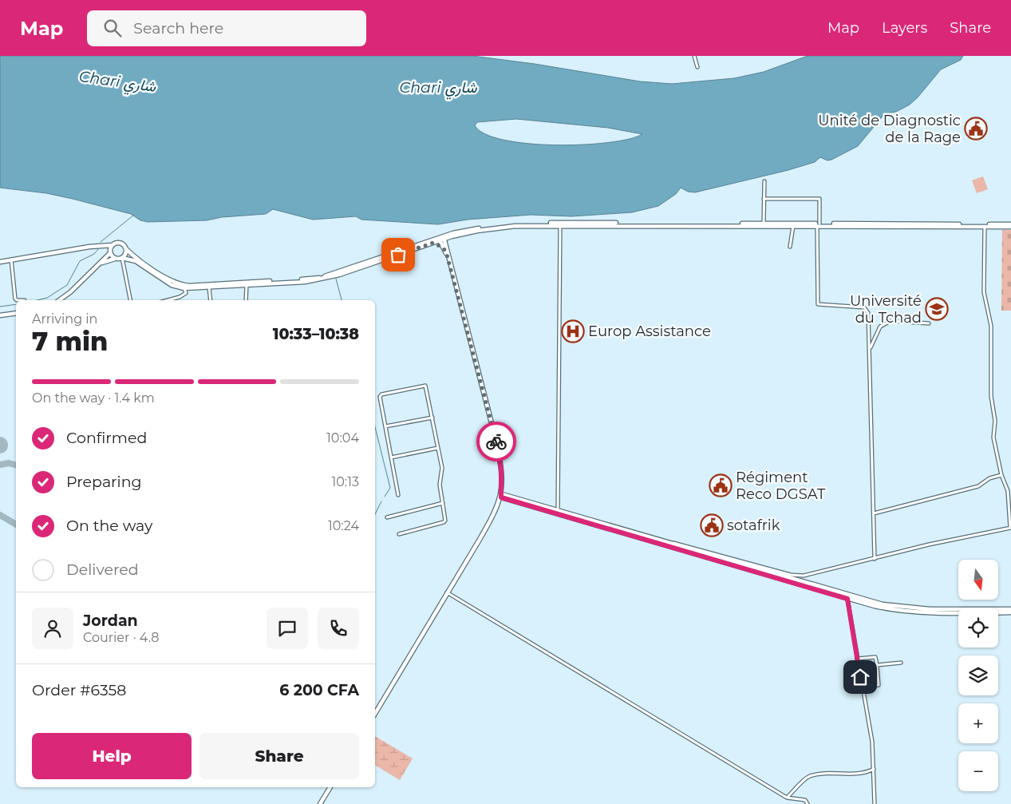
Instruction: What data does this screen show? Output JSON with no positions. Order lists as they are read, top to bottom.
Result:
{
  "water": ["Chari شاري"],
  "places": {
    "public building": ["Unité de Diagnostic de la Rage", "Régiment Reco DGSAT", "sotafrik"],
    "school or university": ["Université du Tchad"],
    "hospital": ["Europ Assistance"]
  },
  "north": "bottom",
  "page": {
    "header": "Map",
    "search": "Search here",
    "nav": ["Map", "Layers", "Share"],
    "heading": ["7 min", "Arriving in", "10:33–10:38"],
    "panel": [
      "Jordan",
      "Courier · 4.8",
      "Order #6358",
      "6 200 CFA"
    ],
    "bar": "On the way · 1.4 km",
    "list": [
      ["Confirmed", "10:04"],
      ["Preparing", "10:13"],
      ["On the way", "10:24"],
      "Delivered"
    ],
    "map_buttons": ["+", "−"],
    "buttons": ["Help", "Share"]
  }
}
